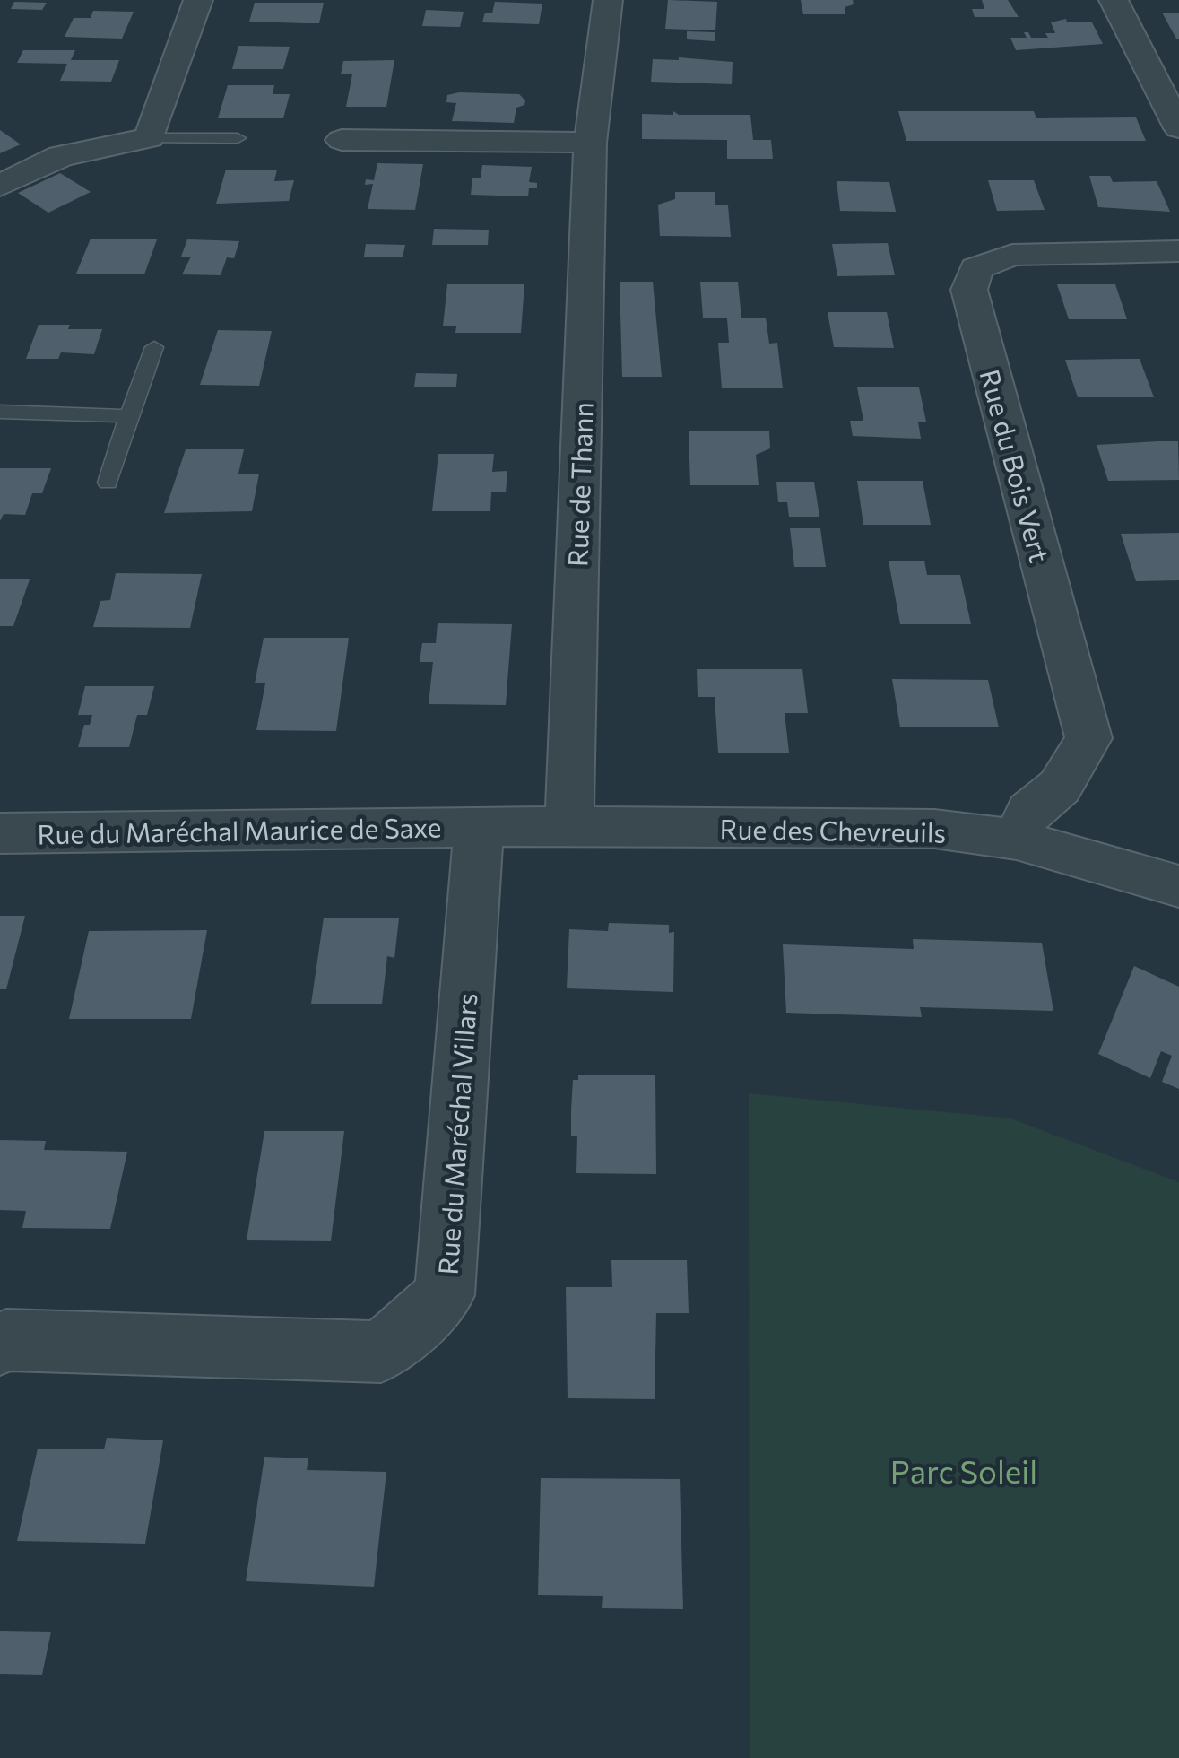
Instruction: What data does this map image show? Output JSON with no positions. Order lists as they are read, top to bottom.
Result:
{
  "streets": {
    "street": [
      "Rue du Bois Vert",
      "Rue de Thann",
      "Rue du Maréchal Maurice de Saxe",
      "Rue des Chevreuils",
      "Rue du Maréchal Villars"
    ]
  },
  "crossings": [
    ["Rue du Bois Vert", "Rue des Chevreuils"],
    ["Rue de Thann", "Rue des Chevreuils"],
    ["Rue du Maréchal Maurice de Saxe", "Rue des Chevreuils"],
    ["Rue du Maréchal Maurice de Saxe", "Rue du Maréchal Villars"],
    ["Rue des Chevreuils", "Rue du Maréchal Villars"]
  ],
  "parks": ["Parc Soleil"]
}
